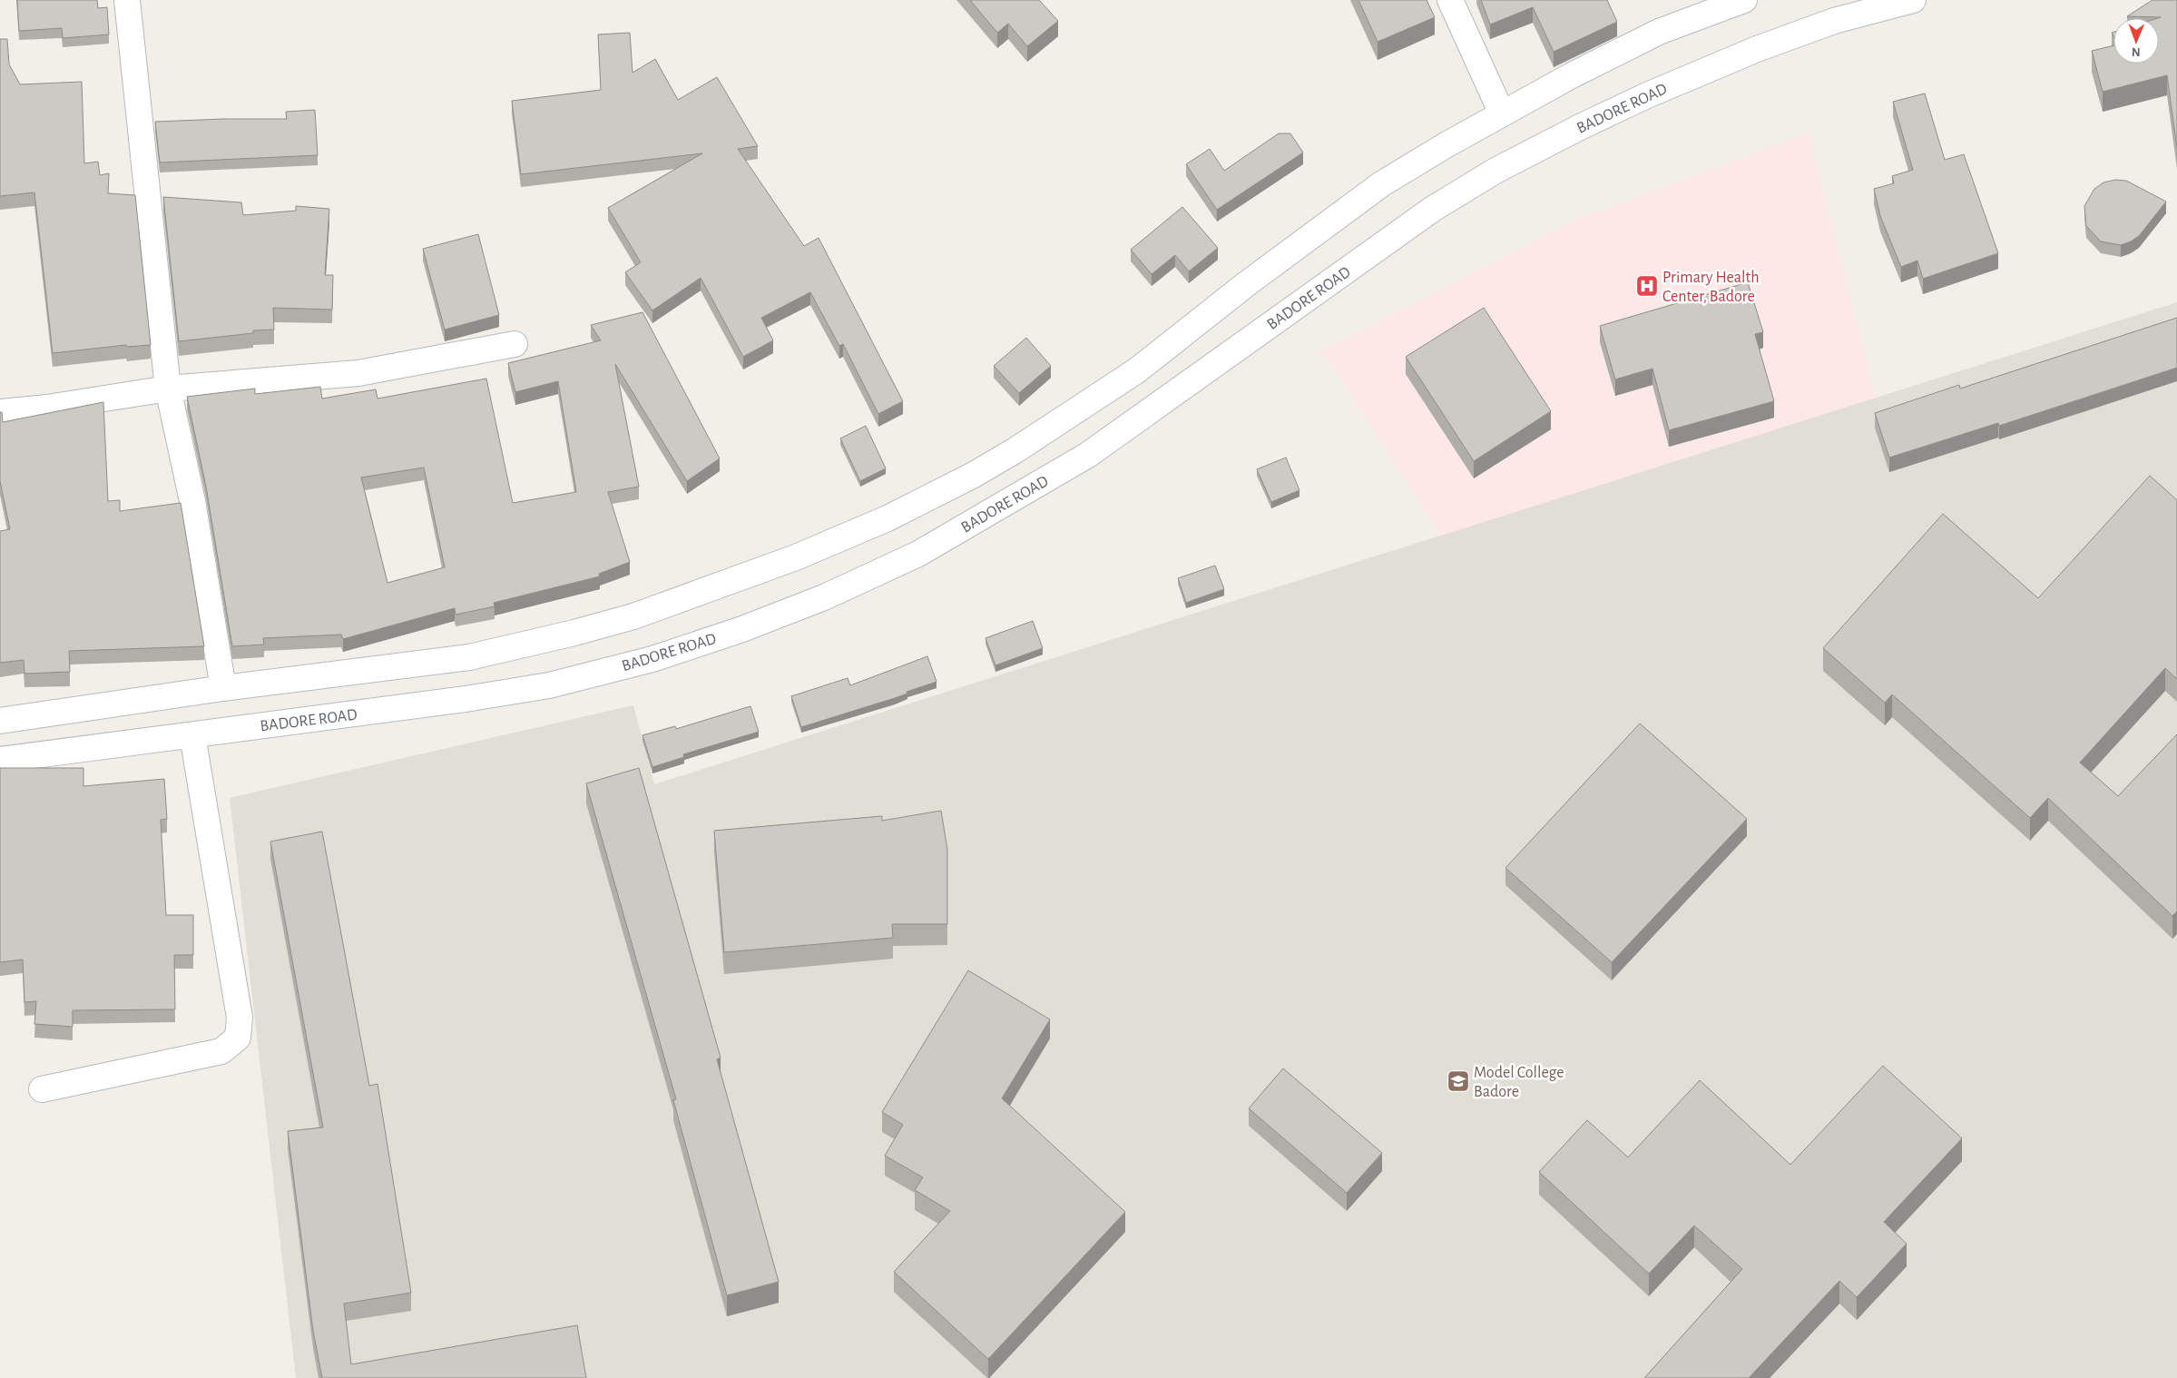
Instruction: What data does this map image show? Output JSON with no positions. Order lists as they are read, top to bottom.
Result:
{
  "streets": {
    "main road": ["BADORE ROAD"]
  },
  "places": {
    "hospital": ["Primary Health Center, Badore"],
    "school or university": ["Model College Badore"]
  },
  "north": "bottom"
}
